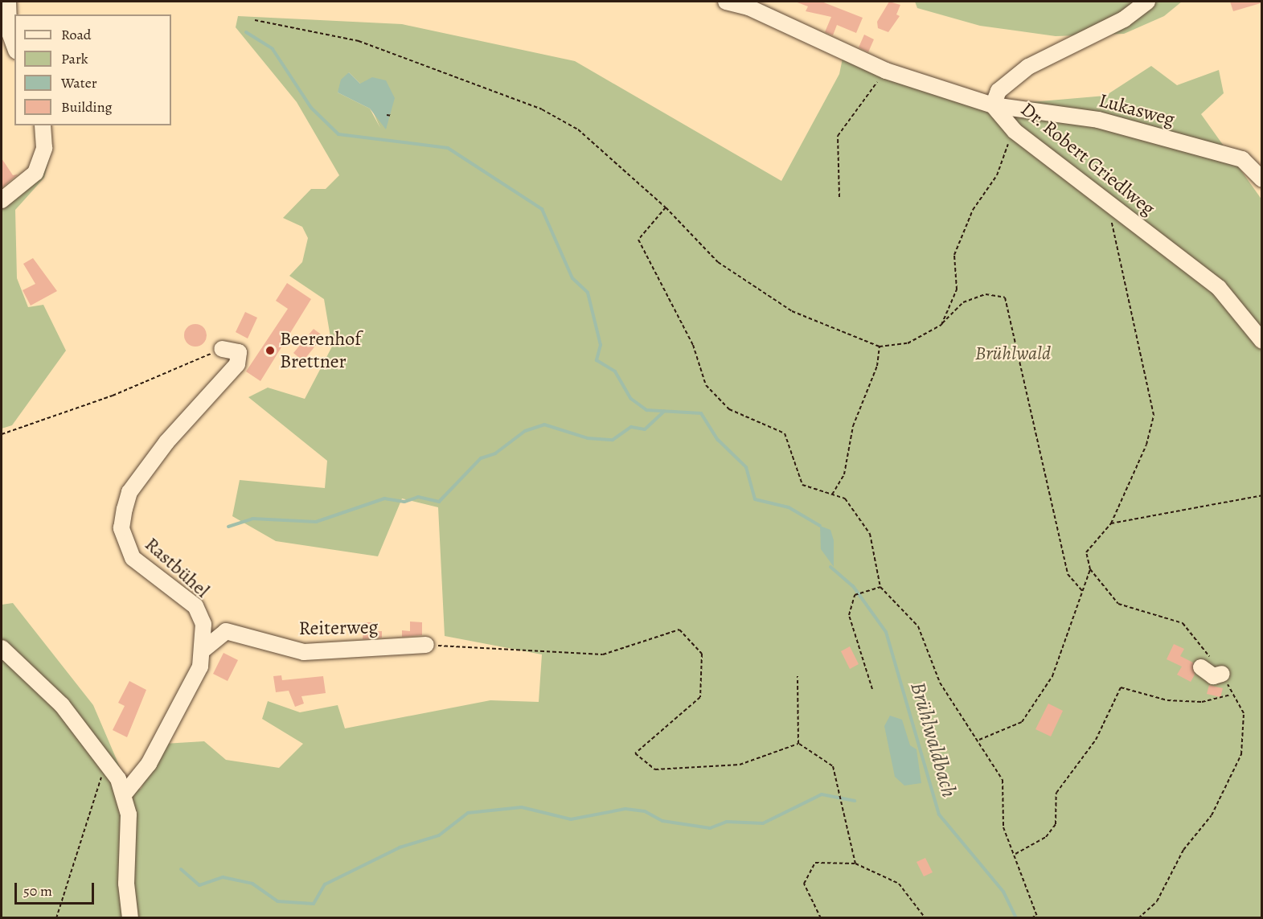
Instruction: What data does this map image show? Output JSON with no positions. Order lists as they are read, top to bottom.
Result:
{
  "streets": {
    "street": [
      "Lukasweg",
      "Dr. Robert Griedlweg",
      "Rastbühel",
      "Reiterweg"
    ]
  },
  "crossings": [
    ["Lukasweg", "Dr. Robert Griedlweg"],
    ["Rastbühel", "Reiterweg"]
  ],
  "water": ["Brühlwaldbach"],
  "parks": ["Brühlwald"],
  "places": ["Beerenhof Brettner"],
  "legend": [
    "Road",
    "Park",
    "Water",
    "Building"
  ],
  "scale_bar": "50 m"
}
